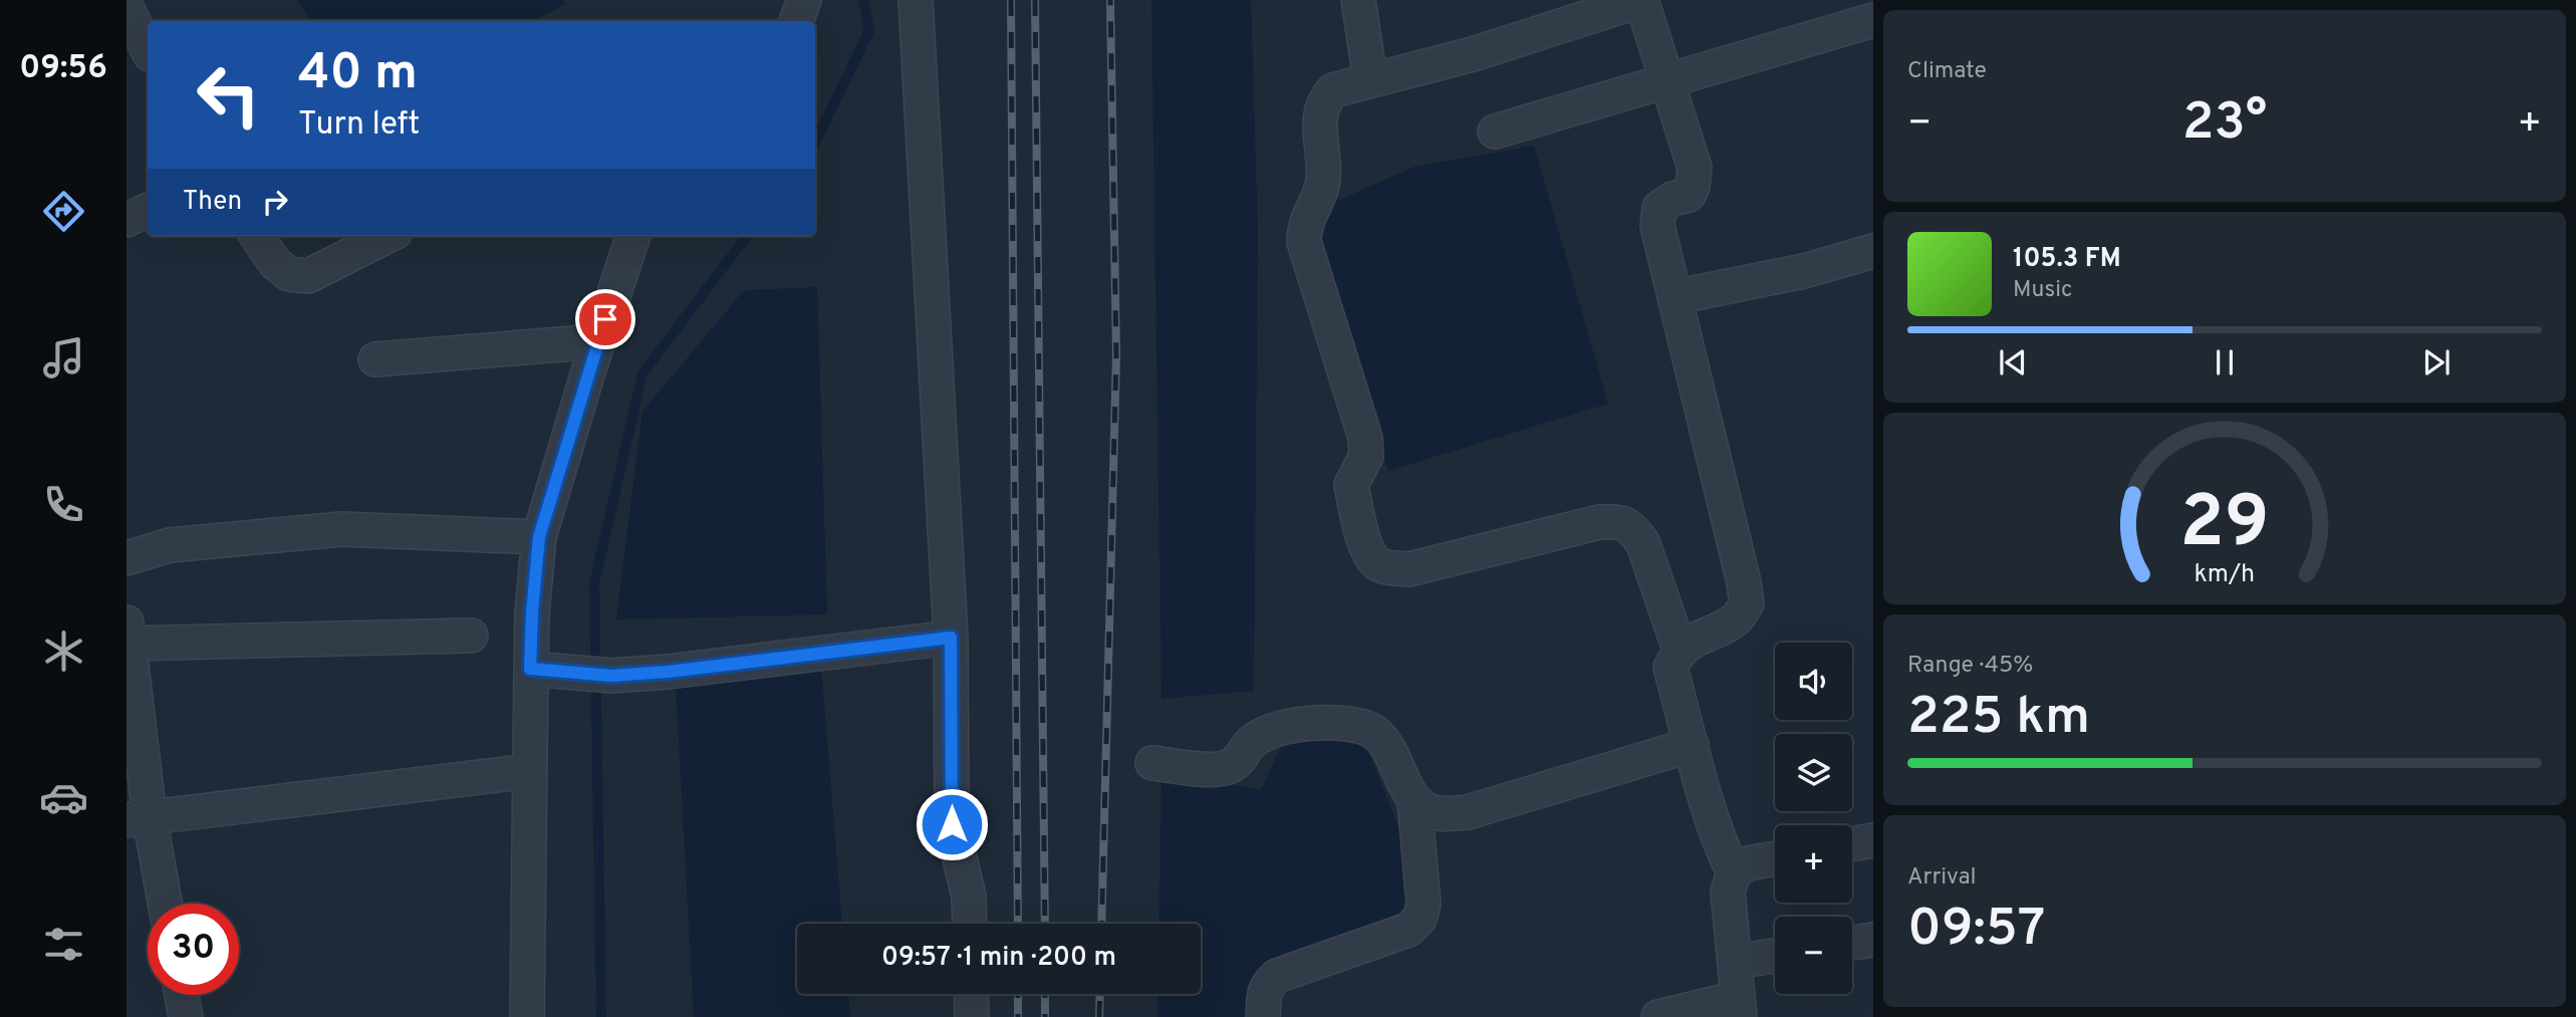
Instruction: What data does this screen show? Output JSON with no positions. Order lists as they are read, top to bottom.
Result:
{
  "page": {
    "tabs": "09:56",
    "tile": [
      "Climate",
      ["Range · 45%", "225 km"],
      ["Arrival", "09:57"]
    ],
    "turn": ["40 m", "Turn left"],
    "heat": ["−", "23°", "+"],
    "then": "Then",
    "song": ["105.3 FM", "Music"],
    "map_buttons": ["+", "−"],
    "limit": "30",
    "trip": "09:57 · 1 min · 200 m",
    "gauge": ["29", "km/h"]
  }
}
